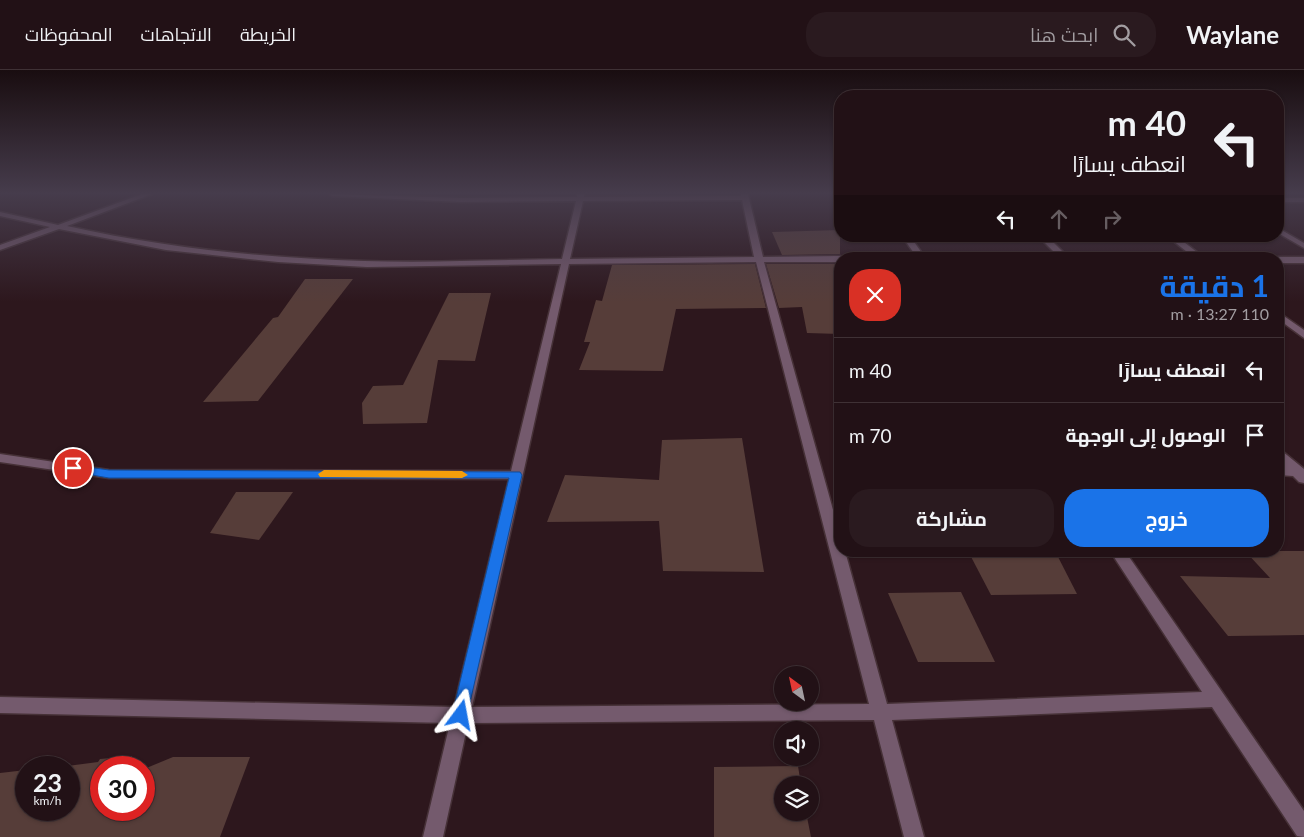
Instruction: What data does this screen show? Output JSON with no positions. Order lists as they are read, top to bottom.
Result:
{
  "north": "top left",
  "page": {
    "header": "Waylane",
    "search": "ابحث هنا",
    "nav": ["الخريطة", "الاتجاهات", "المحفوظات"],
    "turn": ["40 m", "انعطف يسارًا"],
    "heading": ["1 دقيقة", "110 m · 13:27"],
    "list": [
      {
        "name": "انعطف يسارًا",
        "value": "40 m"
      },
      {
        "name": "الوصول إلى الوجهة",
        "value": "70 m"
      }
    ],
    "buttons": ["خروج", "مشاركة"],
    "speed": "23 km/h",
    "limit": "30"
  }
}
